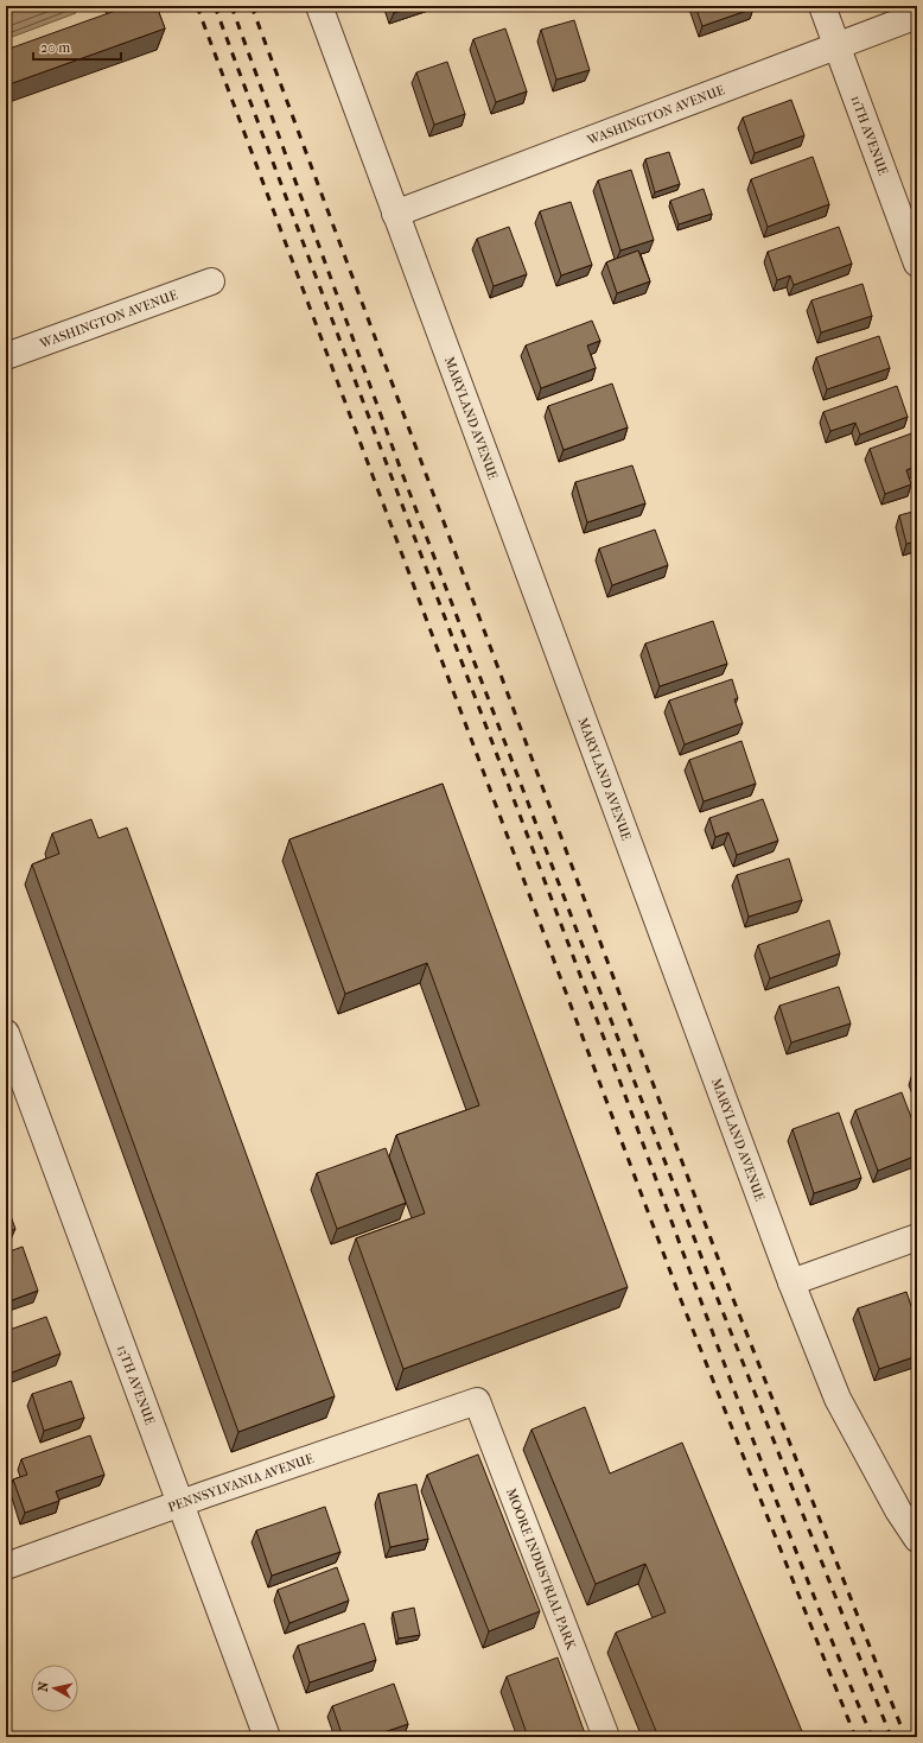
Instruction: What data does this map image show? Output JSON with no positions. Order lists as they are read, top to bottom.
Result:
{
  "streets": {
    "street": [
      "WASHINGTON AVENUE",
      "11TH AVENUE",
      "MARYLAND AVENUE",
      "13TH AVENUE",
      "PENNSYLVANIA AVENUE",
      "MOORE INDUSTRIAL PARK"
    ]
  },
  "crossings": [
    ["WASHINGTON AVENUE", "11TH AVENUE"],
    ["WASHINGTON AVENUE", "MARYLAND AVENUE"],
    ["13TH AVENUE", "PENNSYLVANIA AVENUE"],
    ["PENNSYLVANIA AVENUE", "MOORE INDUSTRIAL PARK"]
  ],
  "scale_bar": "20 m",
  "north": "left"
}
